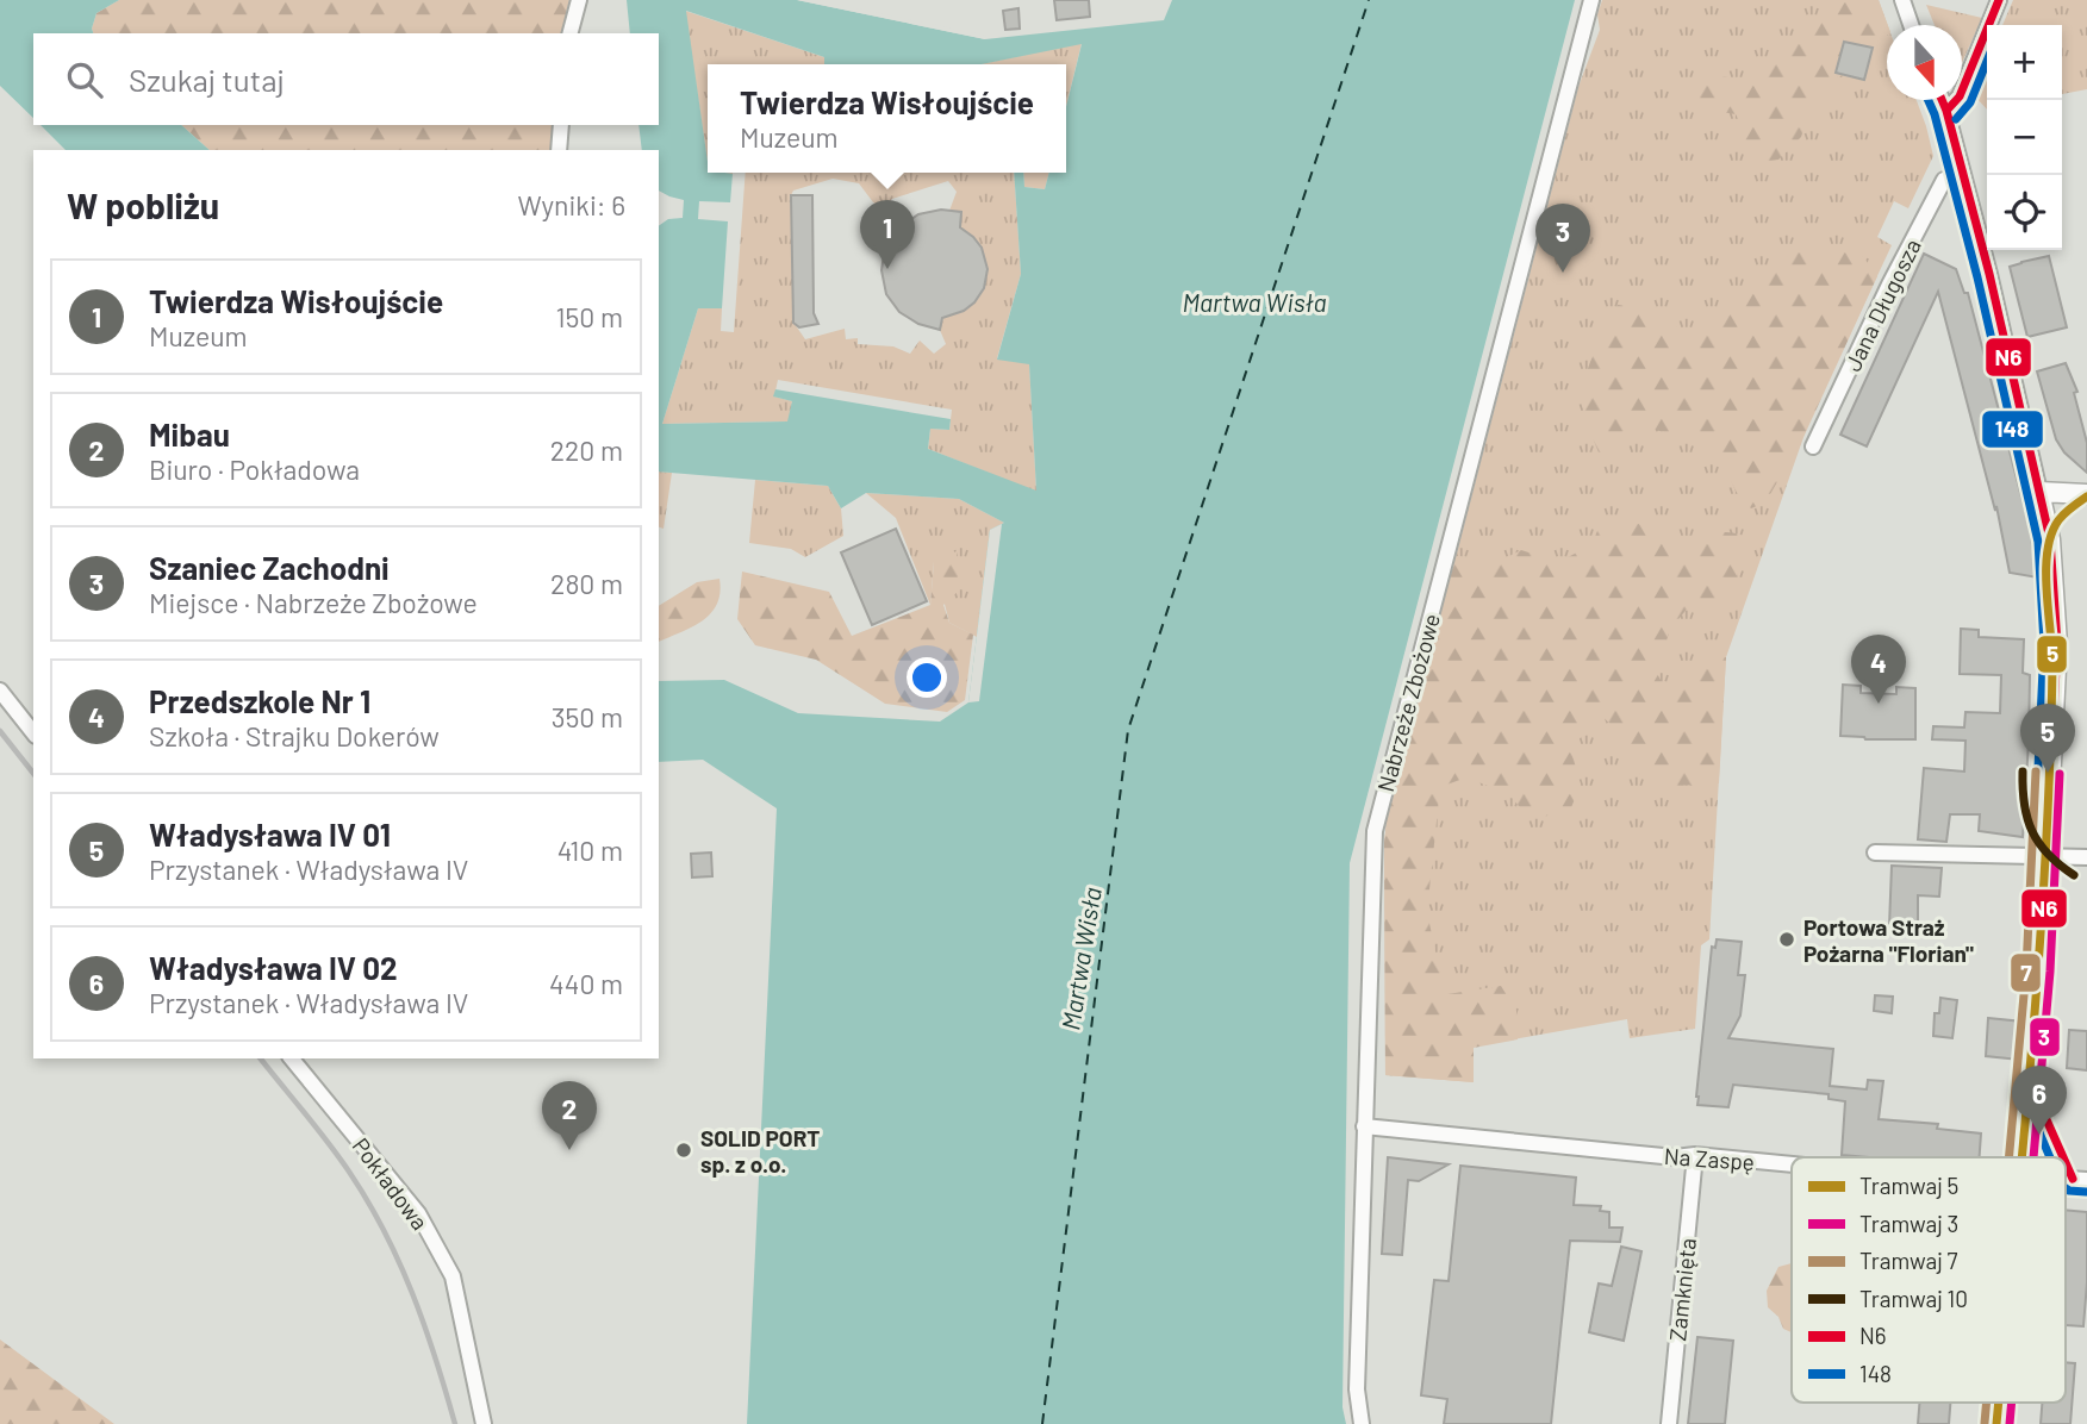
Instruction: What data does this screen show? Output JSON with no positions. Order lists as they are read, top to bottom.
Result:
{
  "streets": {
    "street": [
      "Jana Długosza",
      "Nabrzeże Zbożowe",
      "Na Zaspę",
      "Pokładowa",
      "Zamknięta"
    ]
  },
  "crossings": [
    ["Nabrzeże Zbożowe", "Na Zaspę"],
    ["Na Zaspę", "Zamknięta"]
  ],
  "water": ["Martwa Wisła"],
  "places": ["Portowa Straż Pożarna \"Florian\"", "SOLID PORT sp. z o.o."],
  "lines": [
    "transit line N6",
    "transit line 148",
    "tram line 5",
    "tram line 7",
    "tram line 10",
    "tram line 3"
  ],
  "legend": [
    "Tramwaj 5",
    "Tramwaj 3",
    "Tramwaj 7",
    "Tramwaj 10",
    "N6",
    "148"
  ],
  "north": "bottom",
  "page": {
    "map_buttons": ["+", "−"],
    "search": "Szukaj tutaj",
    "popup": ["Twierdza Wisłoujście", "Muzeum"],
    "heading": ["W pobliżu", "Wyniki: 6"],
    "pins": [
      "1",
      "3",
      "4",
      "5",
      "6",
      "2"
    ],
    "list": [
      {
        "mark": "1",
        "name": "Twierdza Wisłoujście",
        "note": "Muzeum",
        "value": "150 m"
      },
      {
        "mark": "2",
        "name": "Mibau",
        "note": "Biuro · Pokładowa",
        "value": "220 m"
      },
      {
        "mark": "3",
        "name": "Szaniec Zachodni",
        "note": "Miejsce · Nabrzeże Zbożowe",
        "value": "280 m"
      },
      {
        "mark": "4",
        "name": "Przedszkole Nr 1",
        "note": "Szkoła · Strajku Dokerów",
        "value": "350 m"
      },
      {
        "mark": "5",
        "name": "Władysława IV 01",
        "note": "Przystanek · Władysława IV",
        "value": "410 m"
      },
      {
        "mark": "6",
        "name": "Władysława IV 02",
        "note": "Przystanek · Władysława IV",
        "value": "440 m"
      }
    ]
  }
}
